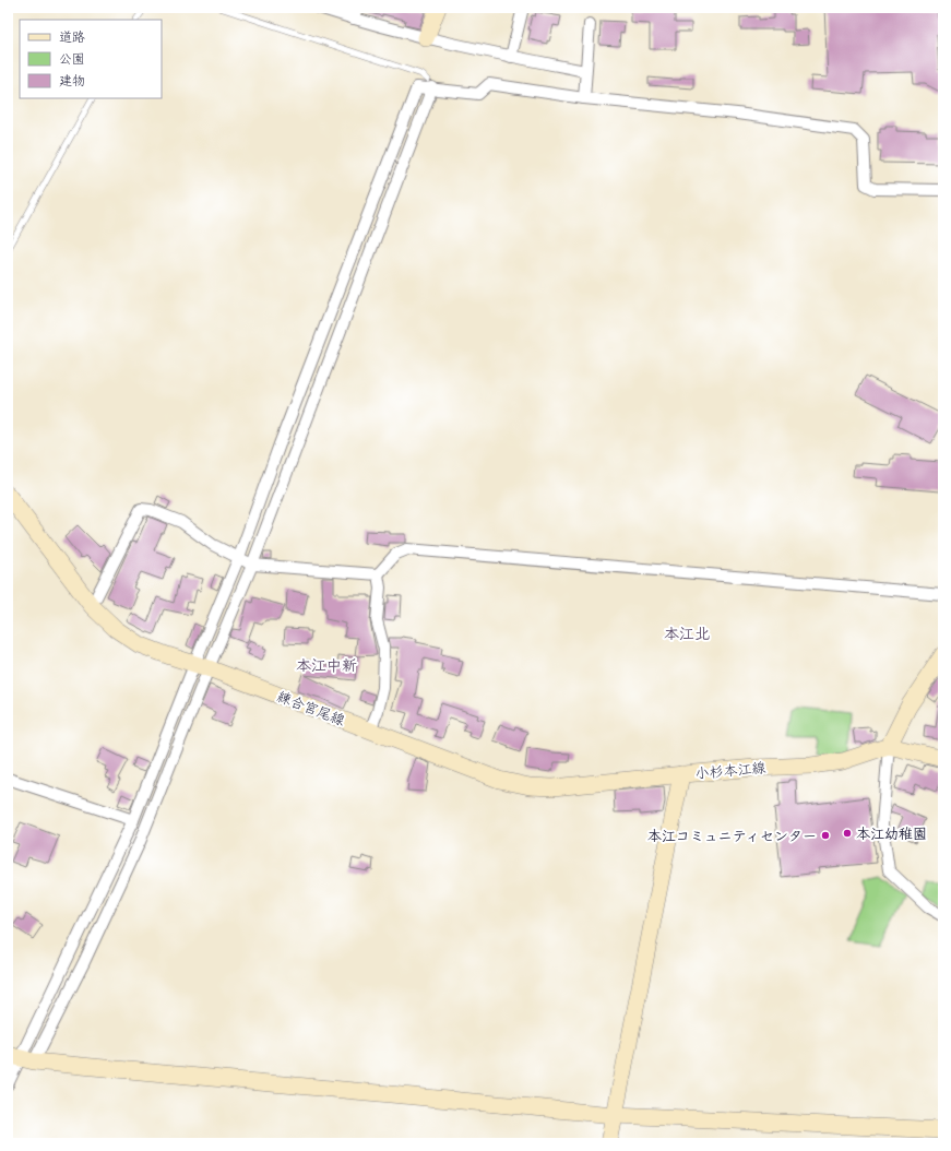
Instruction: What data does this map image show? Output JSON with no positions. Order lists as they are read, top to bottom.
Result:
{
  "streets": {
    "main road": ["練合宮尾線", "小杉本江線"]
  },
  "crossings": [
    ["練合宮尾線", "小杉本江線"]
  ],
  "districts": ["本江北", "本江中新"],
  "places": ["本江幼稚園", "本江コミュニティセンター"],
  "legend": ["道路", "公園", "建物"]
}
